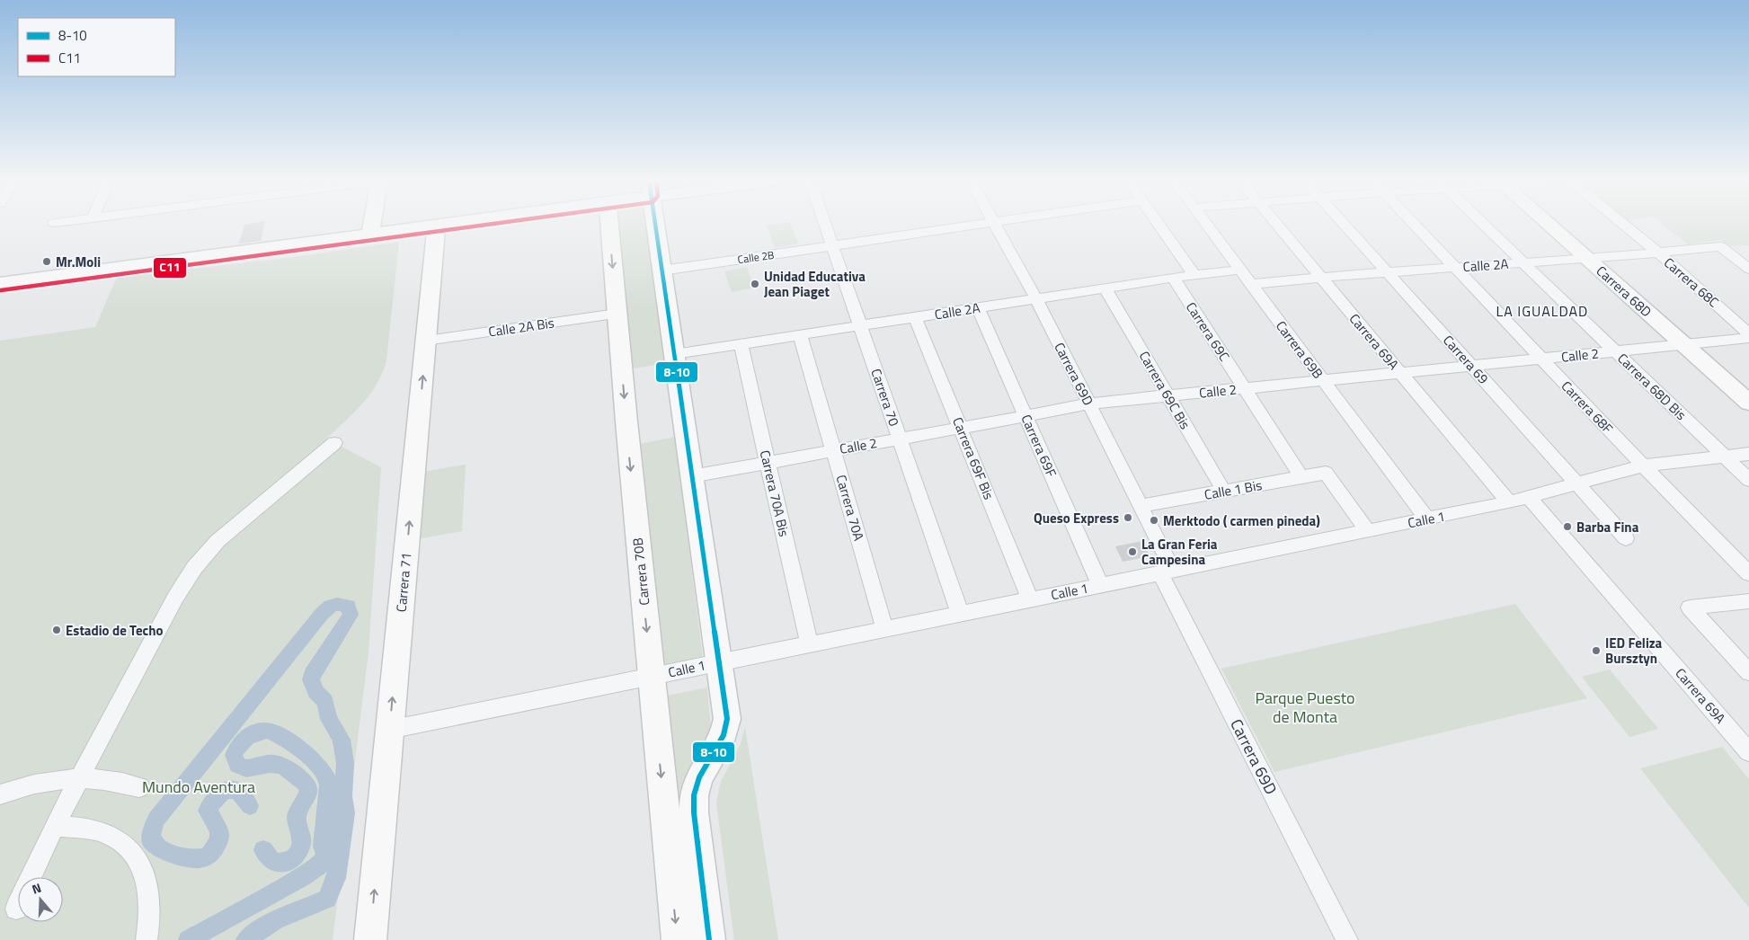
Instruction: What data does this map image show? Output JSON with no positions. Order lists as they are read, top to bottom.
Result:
{
  "streets": {
    "street": [
      "Calle 2B",
      "Calle 2A",
      "Carrera 68C",
      "Carrera 68D",
      "Calle 2A Bis",
      "Carrera 69C",
      "Carrera 69A",
      "Carrera 69B",
      "Calle 2",
      "Carrera 69",
      "Carrera 69D",
      "Carrera 68D Bis",
      "Carrera 69C Bis",
      "Carrera 70",
      "Carrera 68F",
      "Carrera 69F",
      "Carrera 69F Bis",
      "Calle 1 Bis",
      "Carrera 70A Bis",
      "Carrera 70A",
      "Calle 1",
      "Carrera 70B",
      "Carrera 71"
    ]
  },
  "crossings": [
    ["Calle 2B", "Carrera 70"],
    ["Calle 2A", "Carrera 68C"],
    ["Calle 2A", "Carrera 68D"],
    ["Calle 2A", "Carrera 69C"],
    ["Calle 2A", "Carrera 69A"],
    ["Calle 2A", "Carrera 69B"],
    ["Calle 2A", "Carrera 69"],
    ["Calle 2A", "Carrera 69D"],
    ["Calle 2A", "Carrera 68D Bis"],
    ["Calle 2A", "Carrera 69C Bis"],
    ["Calle 2A", "Carrera 70"],
    ["Calle 2A", "Carrera 68F"],
    ["Calle 2A", "Carrera 69F"],
    ["Calle 2A", "Carrera 69F Bis"],
    ["Calle 2A", "Carrera 70A Bis"],
    ["Calle 2A", "Carrera 70A"],
    ["Carrera 68D", "Calle 2"],
    ["Calle 2A Bis", "Carrera 70B"],
    ["Calle 2A Bis", "Carrera 71"],
    ["Carrera 69C", "Calle 2"],
    ["Carrera 69C", "Calle 1 Bis"],
    ["Carrera 69A", "Calle 2"],
    ["Carrera 69A", "Calle 1"],
    ["Carrera 69B", "Calle 2"],
    ["Carrera 69B", "Calle 1"],
    ["Calle 2", "Carrera 69"],
    ["Calle 2", "Carrera 69D"],
    ["Calle 2", "Carrera 68D Bis"],
    ["Calle 2", "Carrera 69C Bis"],
    ["Calle 2", "Carrera 70"],
    ["Calle 2", "Carrera 68F"],
    ["Calle 2", "Carrera 69F"],
    ["Calle 2", "Carrera 69F Bis"],
    ["Calle 2", "Carrera 70A Bis"],
    ["Calle 2", "Carrera 70A"],
    ["Carrera 69", "Calle 1"],
    ["Carrera 69D", "Calle 1 Bis"],
    ["Carrera 69D", "Calle 1"],
    ["Carrera 68D Bis", "Calle 1"],
    ["Carrera 69C Bis", "Calle 1 Bis"],
    ["Carrera 70", "Calle 1"],
    ["Carrera 68F", "Calle 1"],
    ["Carrera 69F", "Calle 1"],
    ["Carrera 69F Bis", "Calle 1"],
    ["Calle 1 Bis", "Calle 1"],
    ["Carrera 70A Bis", "Calle 1"],
    ["Carrera 70A", "Calle 1"],
    ["Calle 1", "Carrera 70B"],
    ["Calle 1", "Carrera 71"]
  ],
  "one_way": ["Carrera 71"],
  "districts": ["LA IGUALDAD"],
  "parks": ["Parque Puesto de Monta", "Mundo Aventura"],
  "places": [
    "Mr.Moli",
    "Unidad Educativa Jean Piaget",
    "Queso Express",
    "Merktodo ( carmen pineda)",
    "Barba Fina",
    "La Gran Feria Campesina",
    "Estadio de Techo",
    "IED Feliza Bursztyn"
  ],
  "lines": ["transit line 8-10", "transit line C11"],
  "legend": ["8-10", "C11"],
  "north": "top"
}
